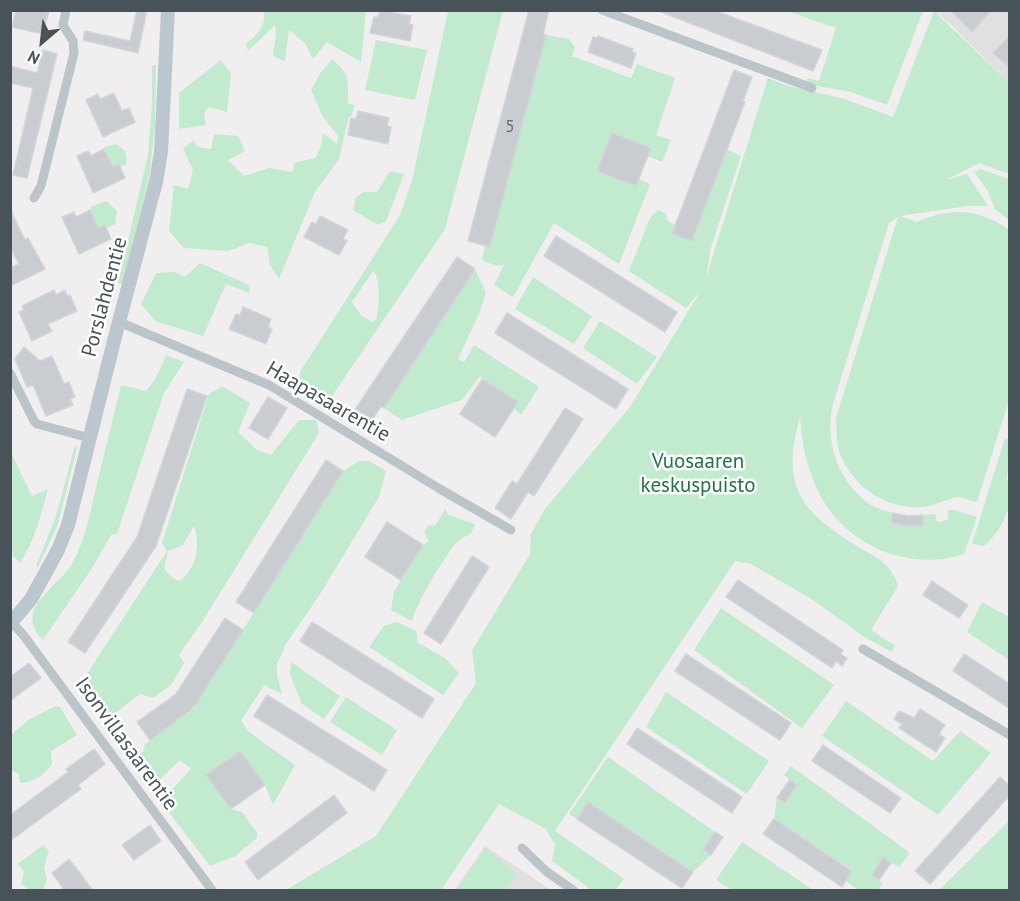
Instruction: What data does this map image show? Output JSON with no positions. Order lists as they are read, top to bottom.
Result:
{
  "streets": {
    "street": ["Porslahdentie", "Haapasaarentie", "Isonvillasaarentie"]
  },
  "crossings": [
    ["Porslahdentie", "Haapasaarentie"],
    ["Porslahdentie", "Isonvillasaarentie"]
  ],
  "parks": ["Vuosaaren keskuspuisto"],
  "house_numbers": ["5"],
  "north": "bottom left"
}
